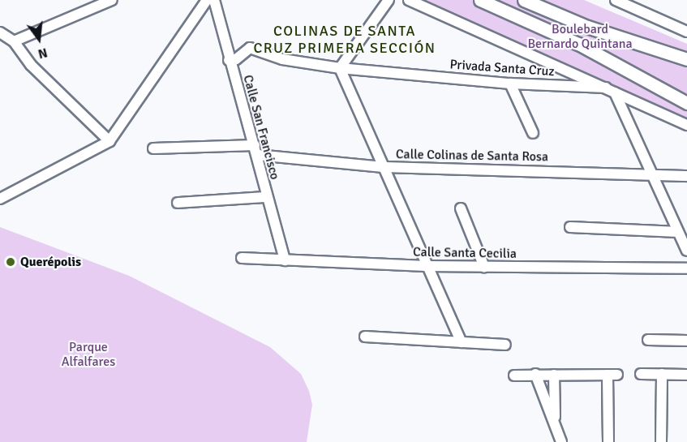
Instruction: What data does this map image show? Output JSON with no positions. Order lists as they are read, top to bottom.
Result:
{
  "streets": {
    "street": [
      "Privada Santa Cruz",
      "Calle San Francisco",
      "Calle Colinas de Santa Rosa",
      "Calle Santa Cecilia"
    ]
  },
  "crossings": [
    ["Privada Santa Cruz", "Calle San Francisco"],
    ["Calle San Francisco", "Calle Colinas de Santa Rosa"],
    ["Calle San Francisco", "Calle Santa Cecilia"]
  ],
  "districts": ["COLINAS DE SANTA CRUZ PRIMERA SECCIÓN"],
  "parks": ["Boulebard Bernardo Quintana", "Parque Alfalfares"],
  "places": ["Querépolis"],
  "north": "bottom"
}
